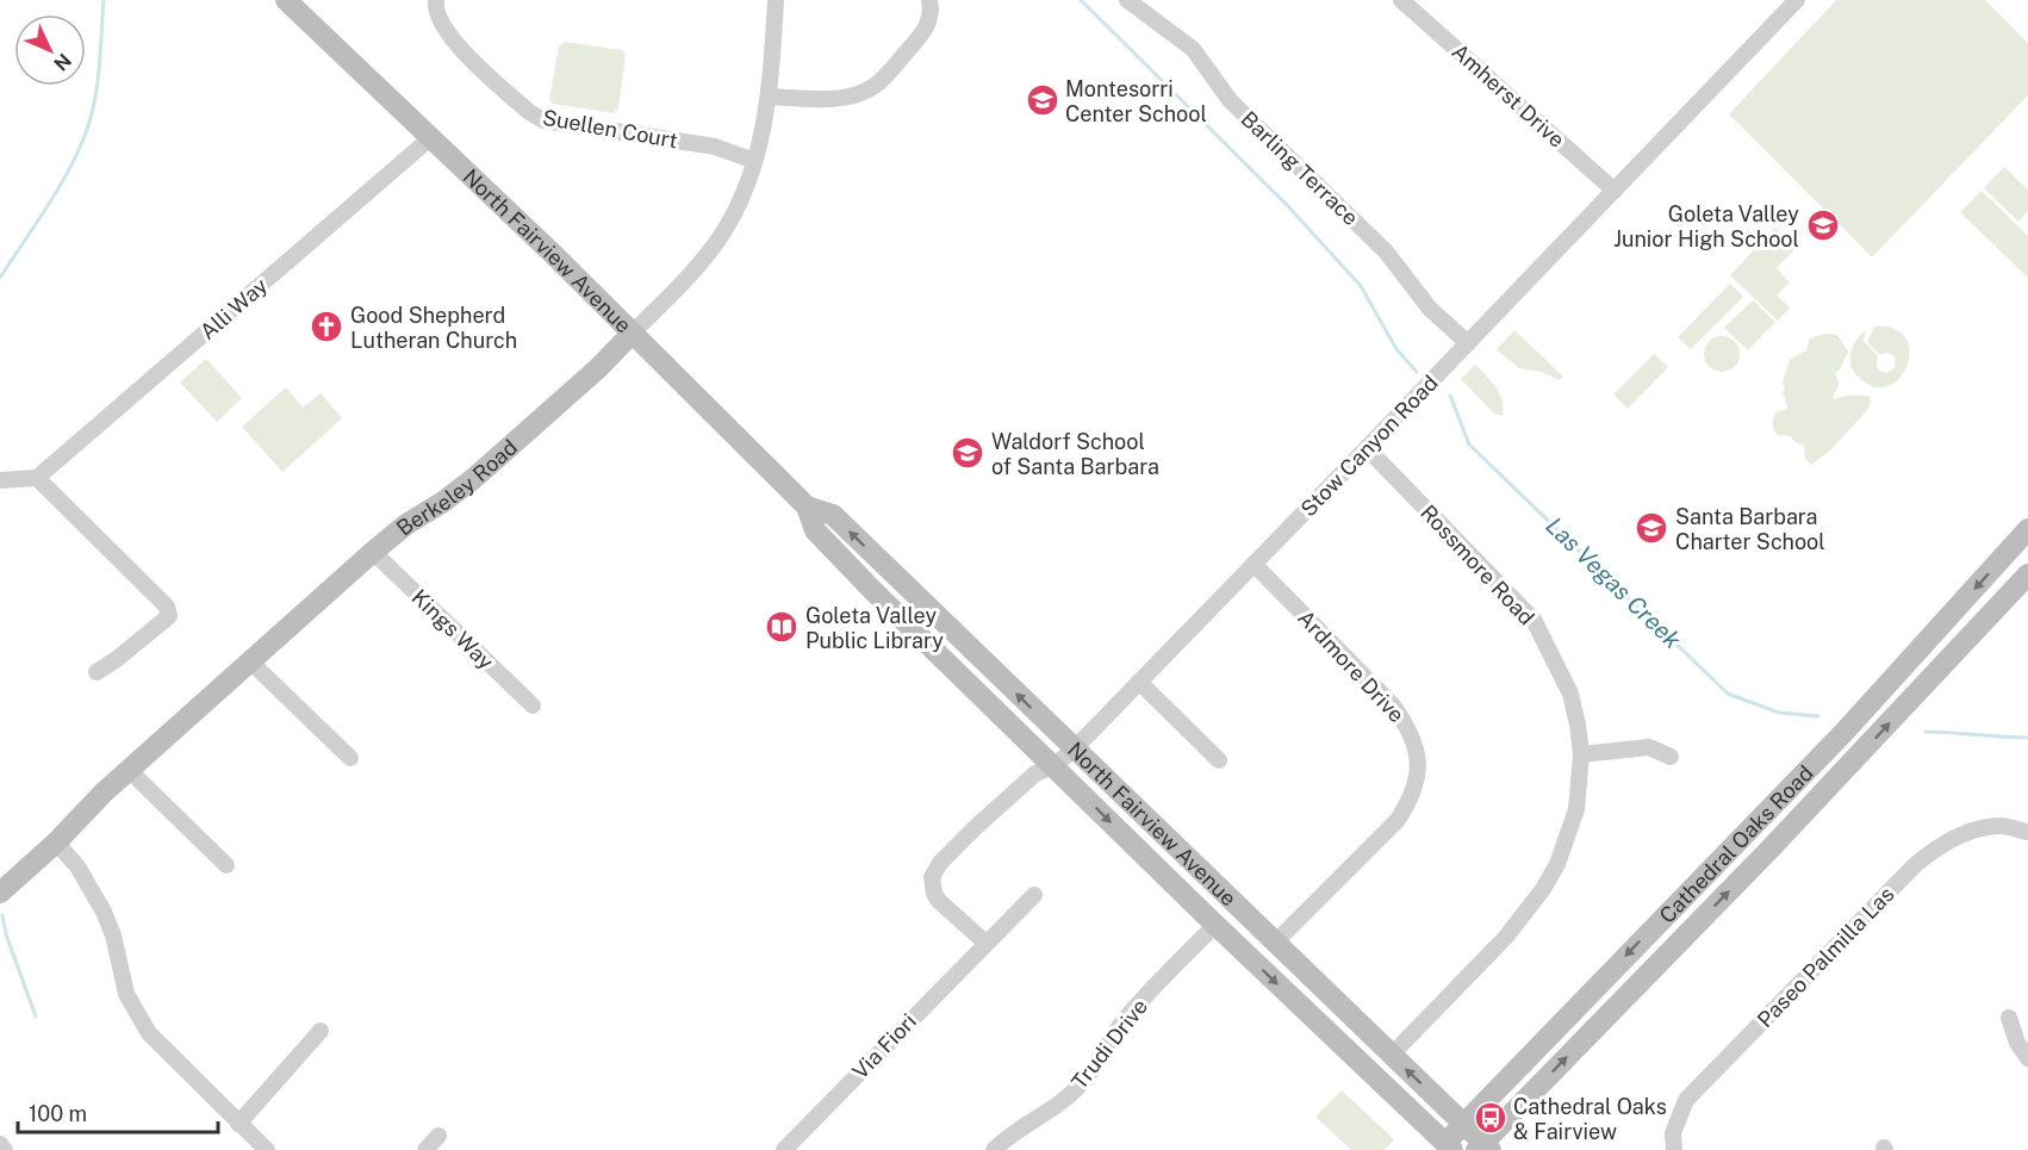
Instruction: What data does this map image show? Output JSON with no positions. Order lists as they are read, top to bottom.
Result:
{
  "streets": {
    "main road": ["North Fairview Avenue", "Berkeley Road", "Cathedral Oaks Road"],
    "street": [
      "Amherst Drive",
      "Suellen Court",
      "Barling Terrace",
      "Alli Way",
      "Stow Canyon Road",
      "Rossmore Road",
      "Kings Way",
      "Ardmore Drive",
      "Paseo Palmilla Las",
      "Trudi Drive",
      "Via Fiori"
    ]
  },
  "crossings": [
    ["Amherst Drive", "Stow Canyon Road"],
    ["Suellen Court", "Berkeley Road"],
    ["Barling Terrace", "Stow Canyon Road"],
    ["North Fairview Avenue", "Alli Way"],
    ["North Fairview Avenue", "Stow Canyon Road"],
    ["North Fairview Avenue", "Berkeley Road"],
    ["North Fairview Avenue", "Rossmore Road"],
    ["North Fairview Avenue", "Ardmore Drive"],
    ["North Fairview Avenue", "Cathedral Oaks Road"],
    ["North Fairview Avenue", "Trudi Drive"],
    ["Stow Canyon Road", "Rossmore Road"],
    ["Stow Canyon Road", "Ardmore Drive"],
    ["Stow Canyon Road", "Via Fiori"],
    ["Berkeley Road", "Kings Way"]
  ],
  "water": ["Las Vegas Creek"],
  "places": {
    "school or university": [
      "Montesorri Center School",
      "Goleta Valley Junior High School",
      "Waldorf School of Santa Barbara",
      "Santa Barbara Charter School"
    ],
    "church": ["Good Shepherd Lutheran Church"],
    "library": ["Goleta Valley Public Library"],
    "bus stop": ["Cathedral Oaks & Fairview"]
  },
  "scale_bar": "100 m",
  "north": "bottom right"
}
